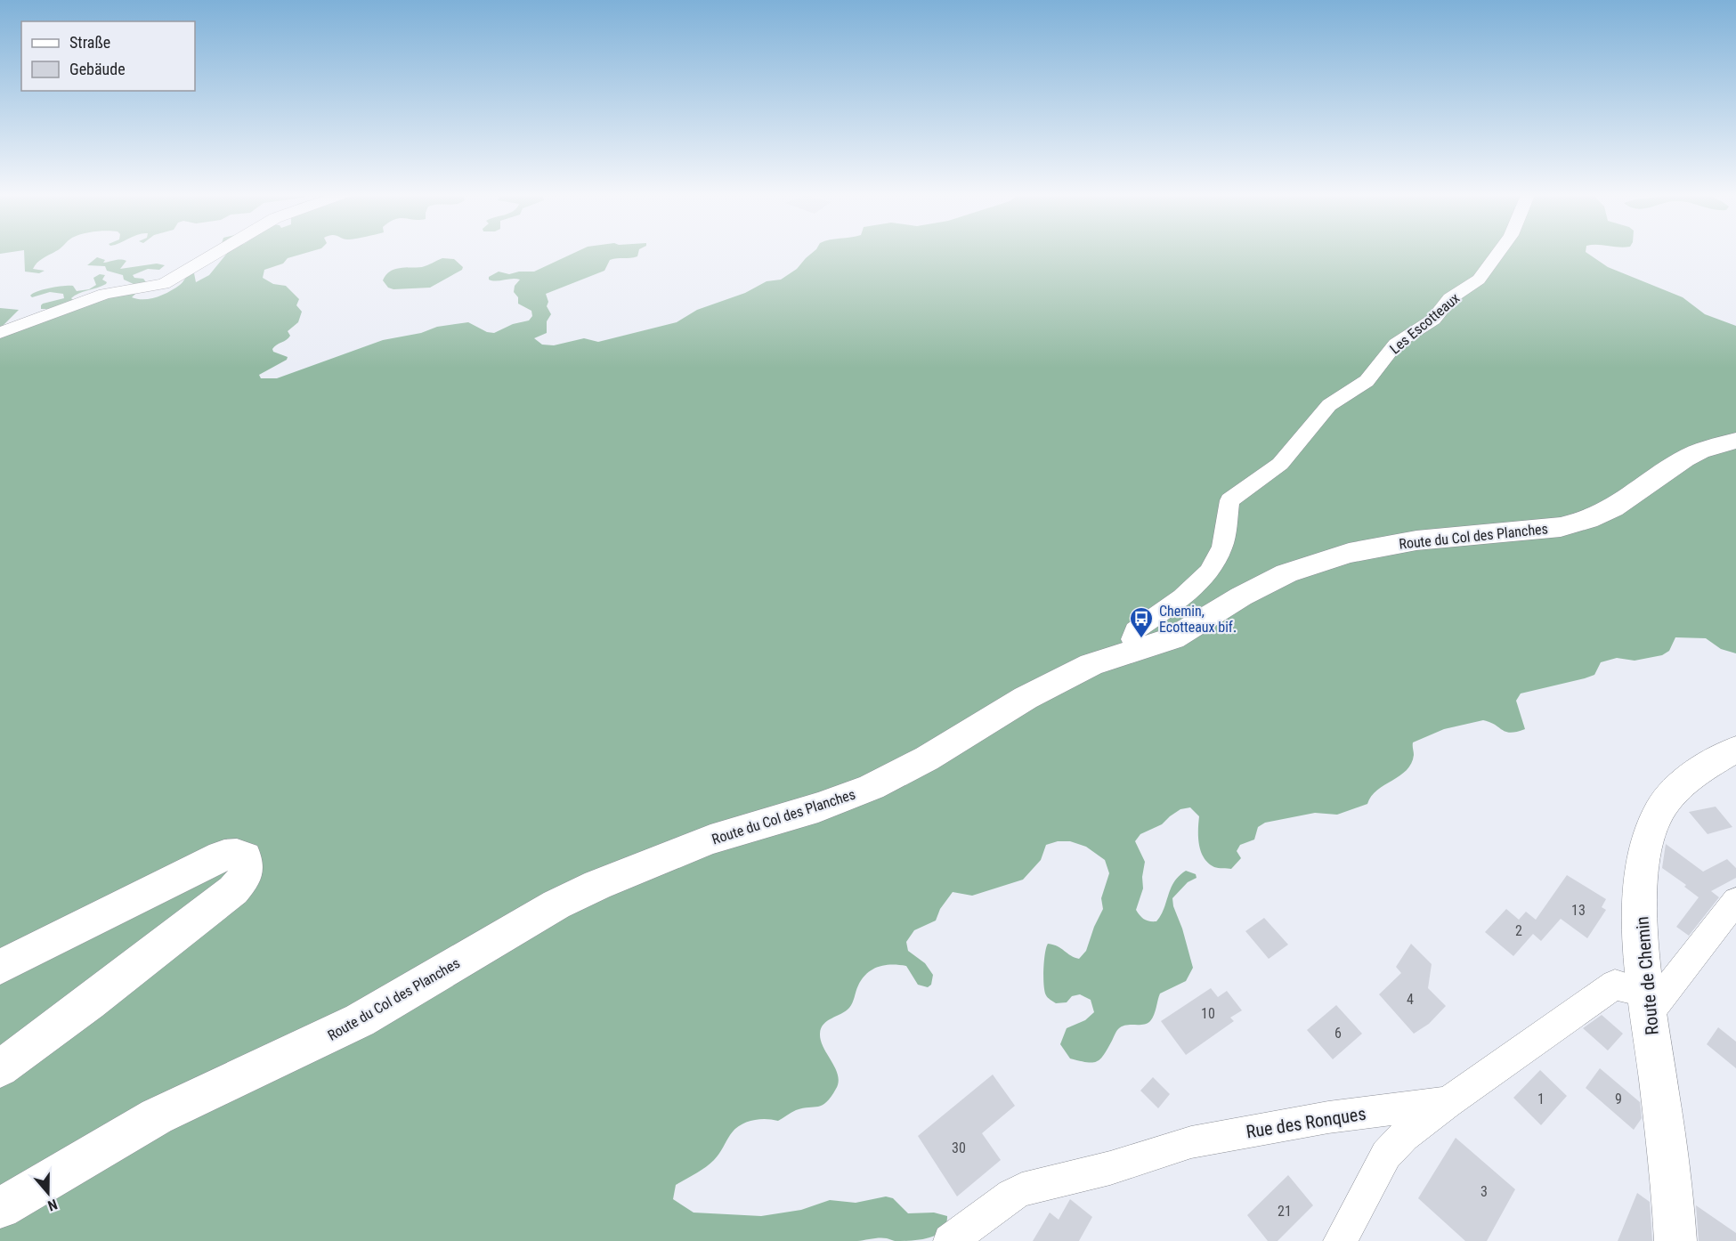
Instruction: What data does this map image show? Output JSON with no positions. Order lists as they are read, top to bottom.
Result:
{
  "streets": {
    "street": [
      "Les Escotteaux",
      "Route du Col des Planches",
      "Route de Chemin",
      "Rue des Ronques"
    ]
  },
  "crossings": [
    ["Les Escotteaux", "Route du Col des Planches"],
    ["Route de Chemin", "Rue des Ronques"]
  ],
  "places": {
    "bus stop": ["Chemin, Ecotteaux bif."]
  },
  "house_numbers": [
    "13",
    "2",
    "4",
    "10",
    "6",
    "1",
    "9",
    "30",
    "3",
    "21"
  ],
  "legend": ["Straße", "Gebäude"],
  "north": "bottom"
}
